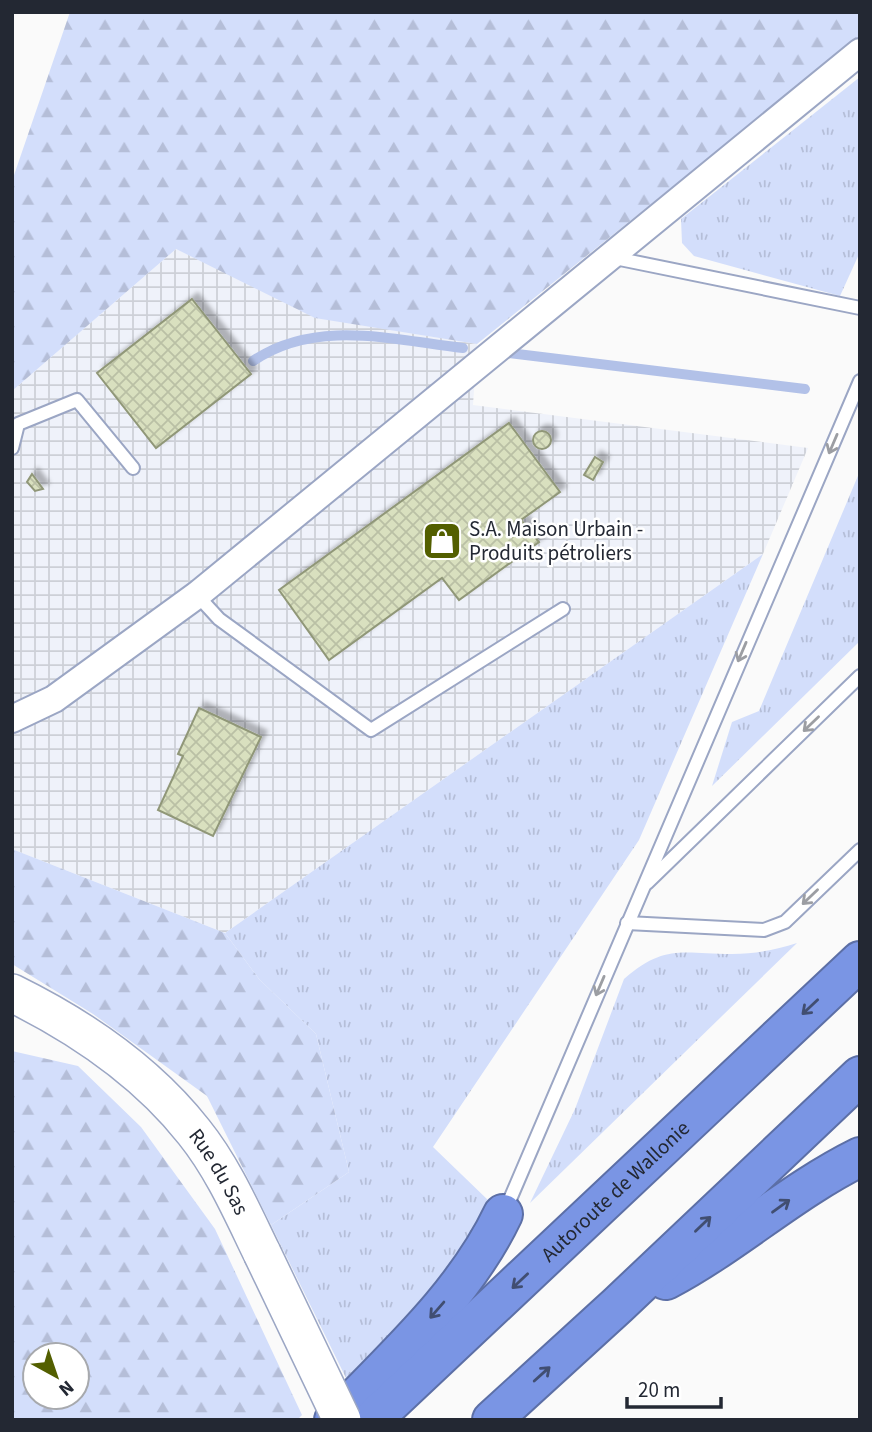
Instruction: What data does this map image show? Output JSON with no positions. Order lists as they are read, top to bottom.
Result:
{
  "streets": {
    "highway": ["Autoroute de Wallonie"],
    "street": ["Rue du Sas"]
  },
  "places": {
    "shop": ["S.A. Maison Urbain - Produits pétroliers"]
  },
  "scale_bar": "20 m",
  "north": "bottom right"
}
